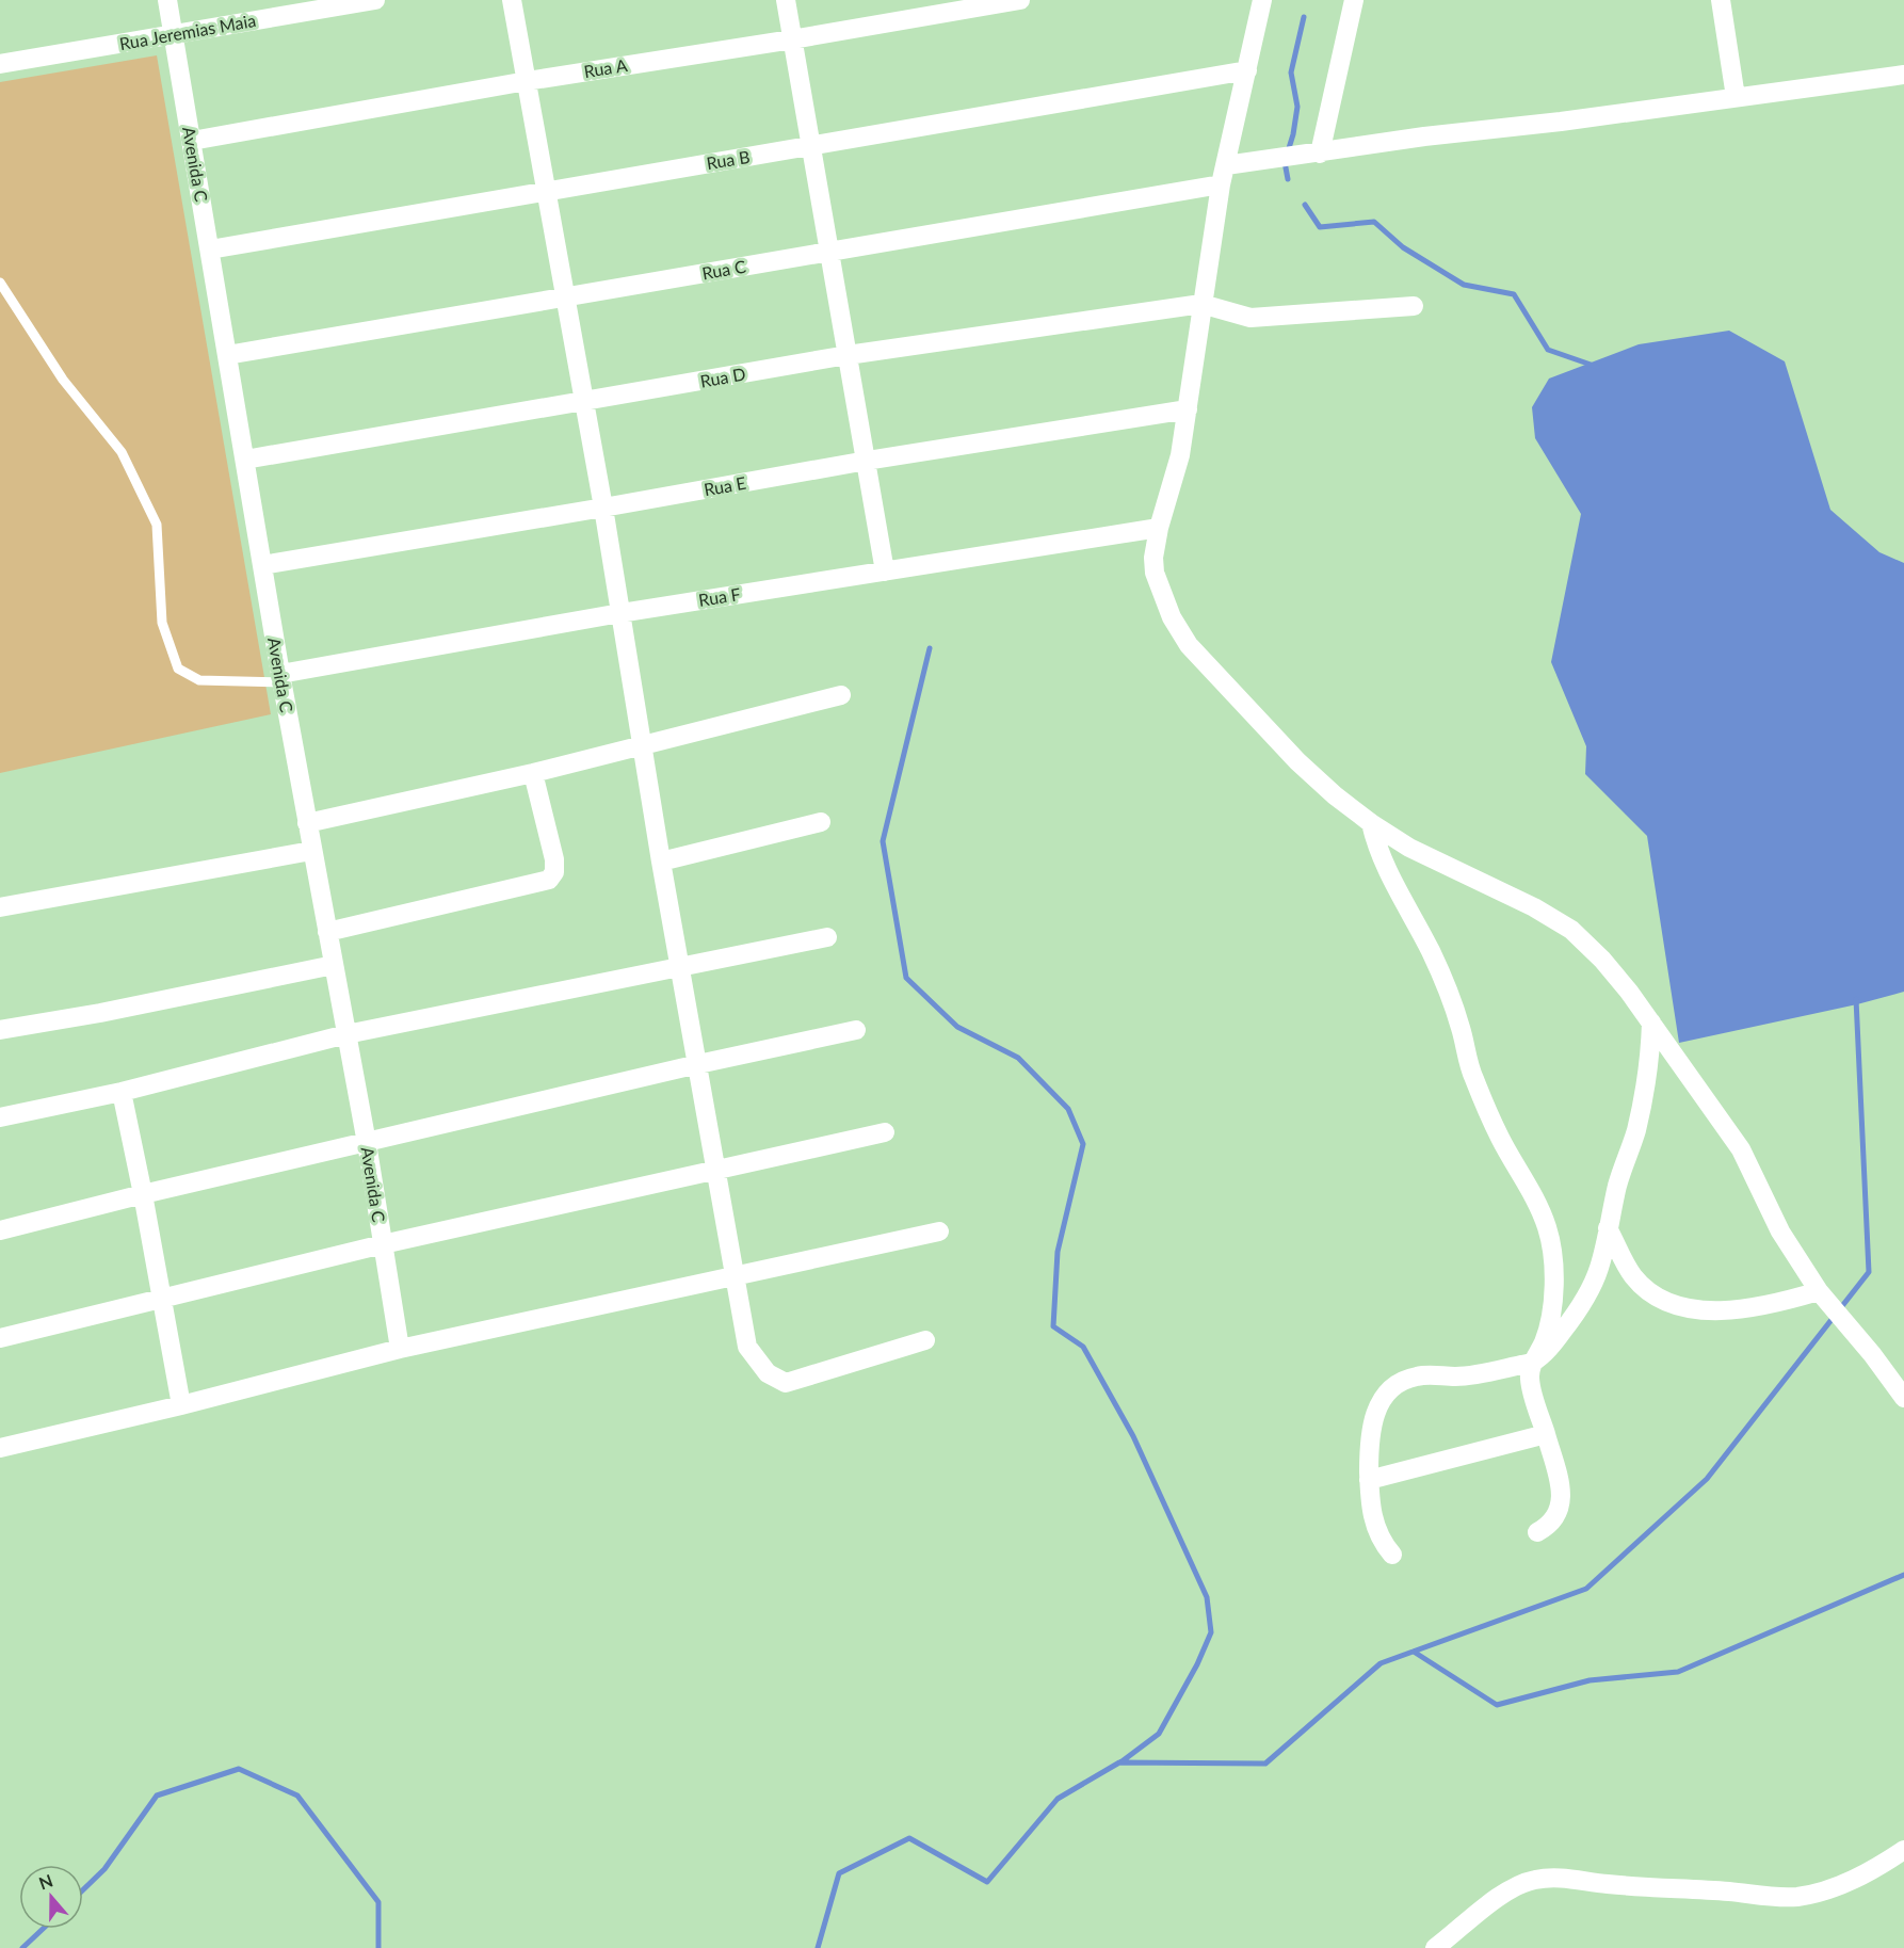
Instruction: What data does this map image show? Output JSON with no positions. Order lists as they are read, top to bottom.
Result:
{
  "streets": {
    "street": [
      "Rua Jeremias Maia",
      "Rua A",
      "Rua B",
      "Avenida C",
      "Rua C",
      "Rua D",
      "Rua E",
      "Rua F"
    ]
  },
  "crossings": [
    ["Rua Jeremias Maia", "Avenida C"],
    ["Rua A", "Avenida C"],
    ["Rua B", "Avenida C"],
    ["Avenida C", "Rua C"],
    ["Avenida C", "Rua D"],
    ["Avenida C", "Rua E"],
    ["Avenida C", "Rua F"]
  ],
  "north": "top"
}
